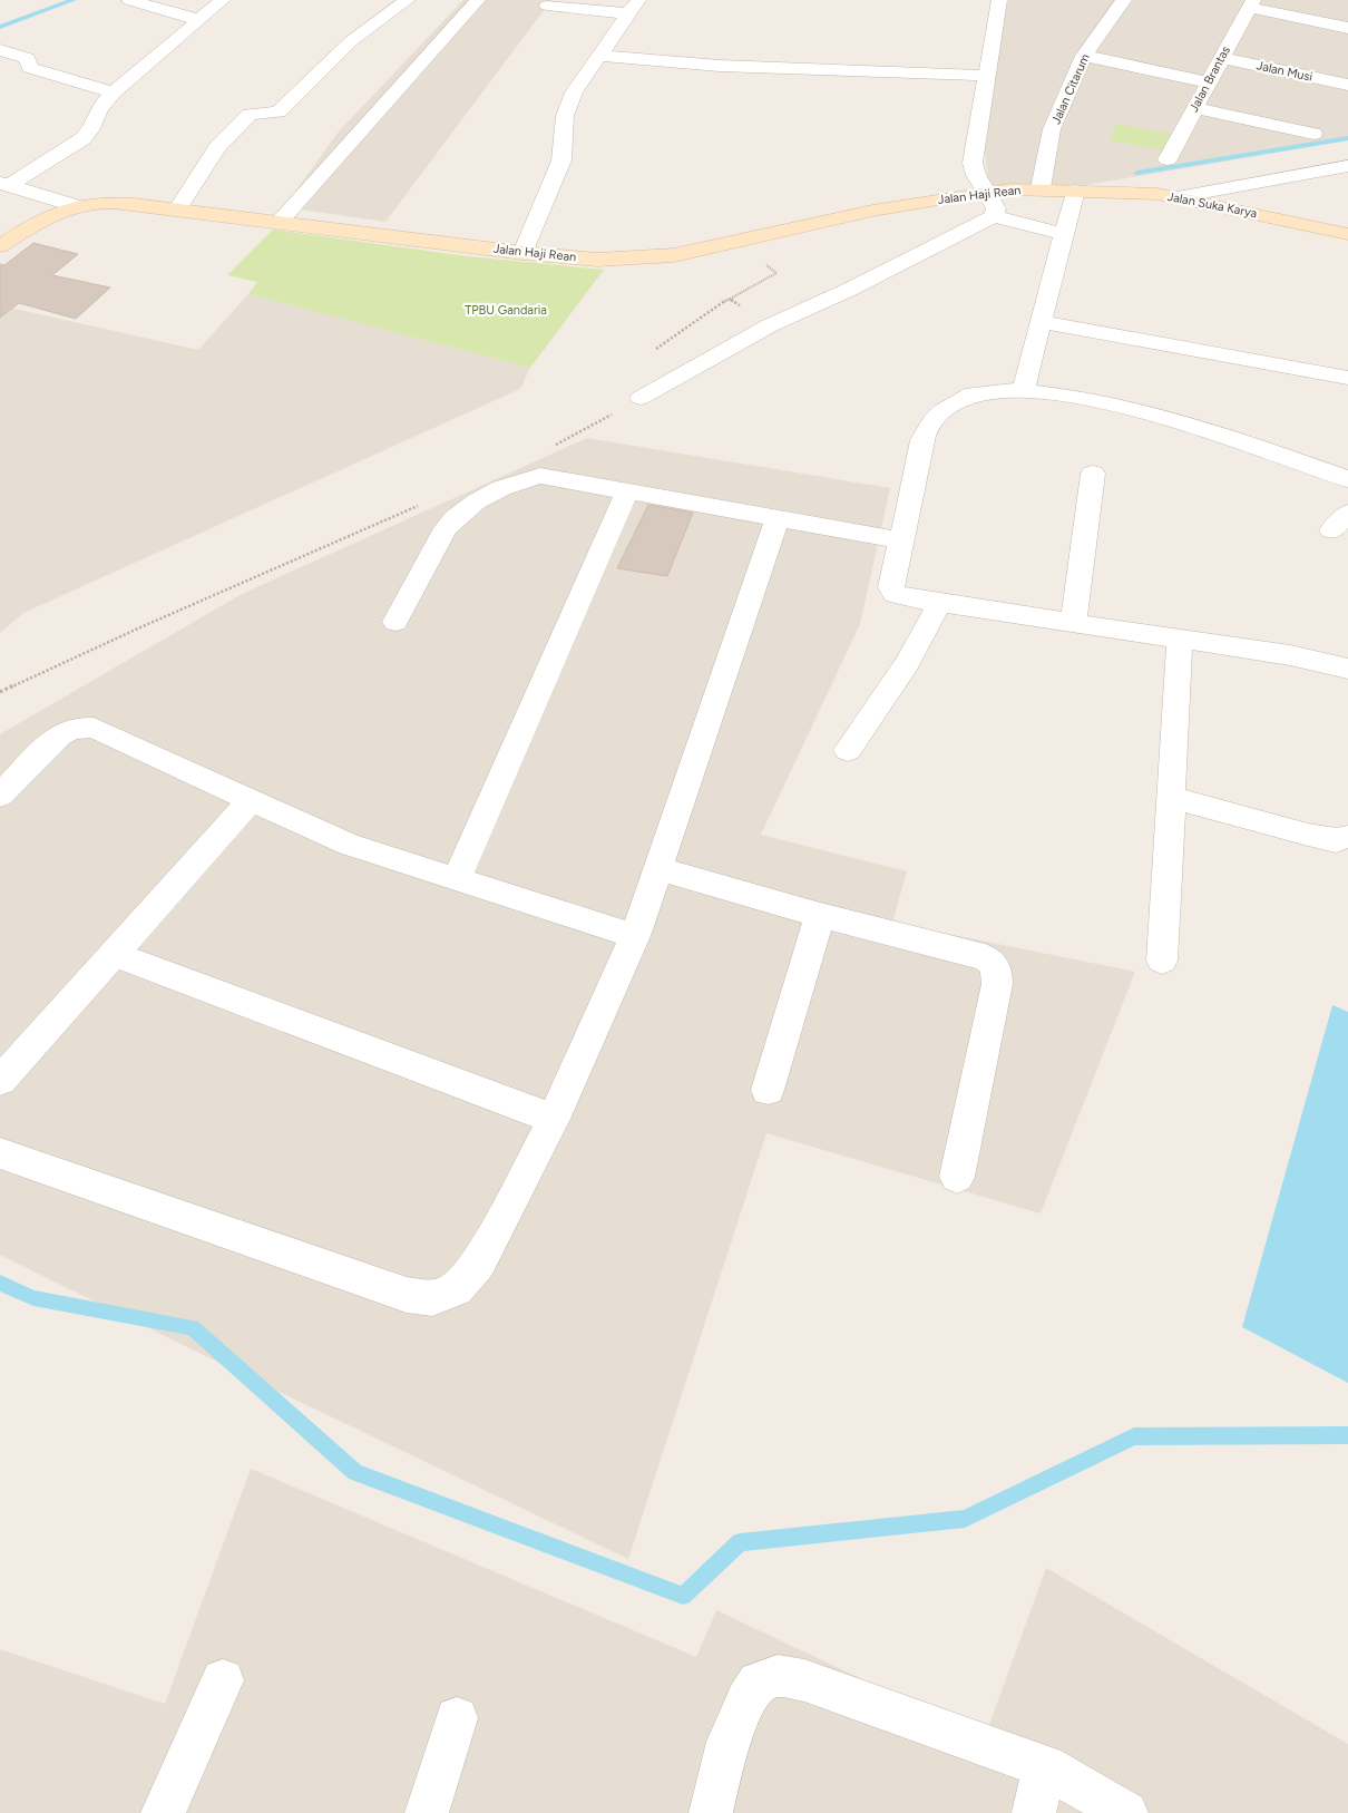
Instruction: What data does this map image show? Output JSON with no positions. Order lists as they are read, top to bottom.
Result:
{
  "streets": {
    "street": [
      "Jalan Musi",
      "Jalan Brantas",
      "Jalan Citarum",
      "Jalan Haji Rean",
      "Jalan Suka Karya"
    ]
  },
  "crossings": [
    ["Jalan Musi", "Jalan Brantas"],
    ["Jalan Citarum", "Jalan Haji Rean"],
    ["Jalan Haji Rean", "Jalan Suka Karya"]
  ],
  "parks": ["TPBU Gandaria"]
}
